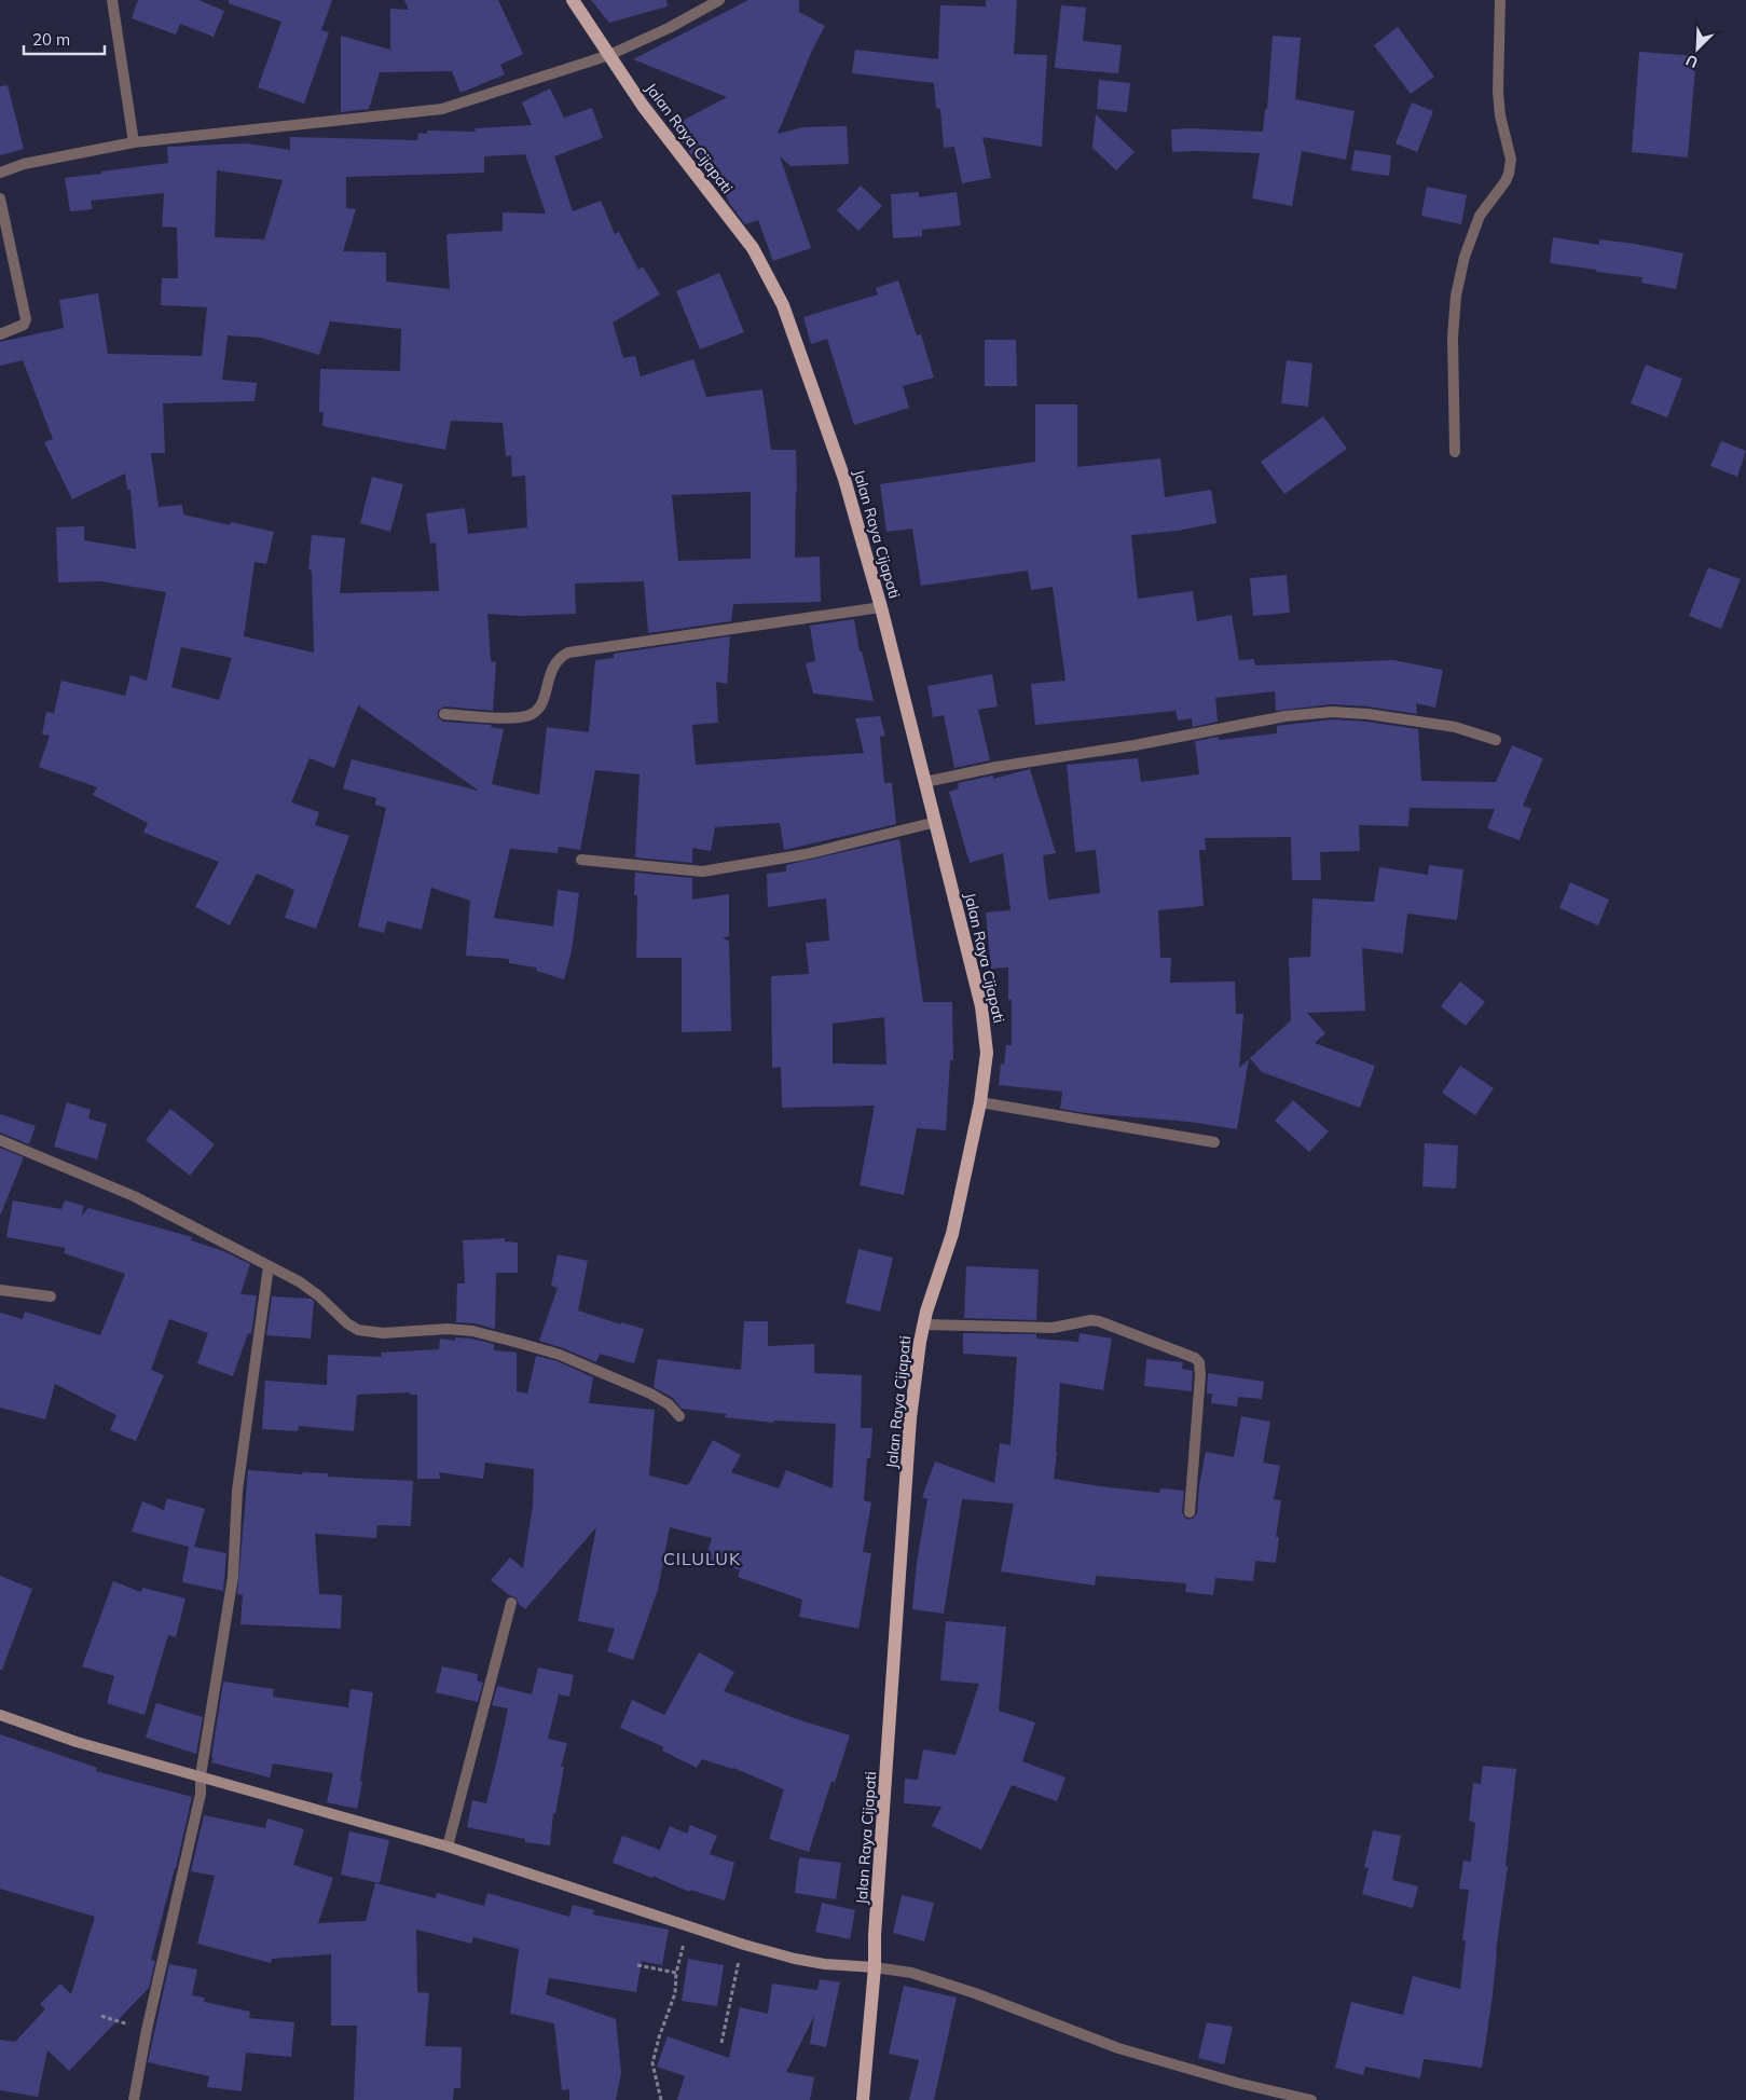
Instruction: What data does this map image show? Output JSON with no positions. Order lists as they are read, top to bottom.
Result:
{
  "streets": {
    "main road": ["Jalan Raya Cijapati"]
  },
  "districts": ["CILULUK"],
  "scale_bar": "20 m",
  "north": "bottom left"
}
